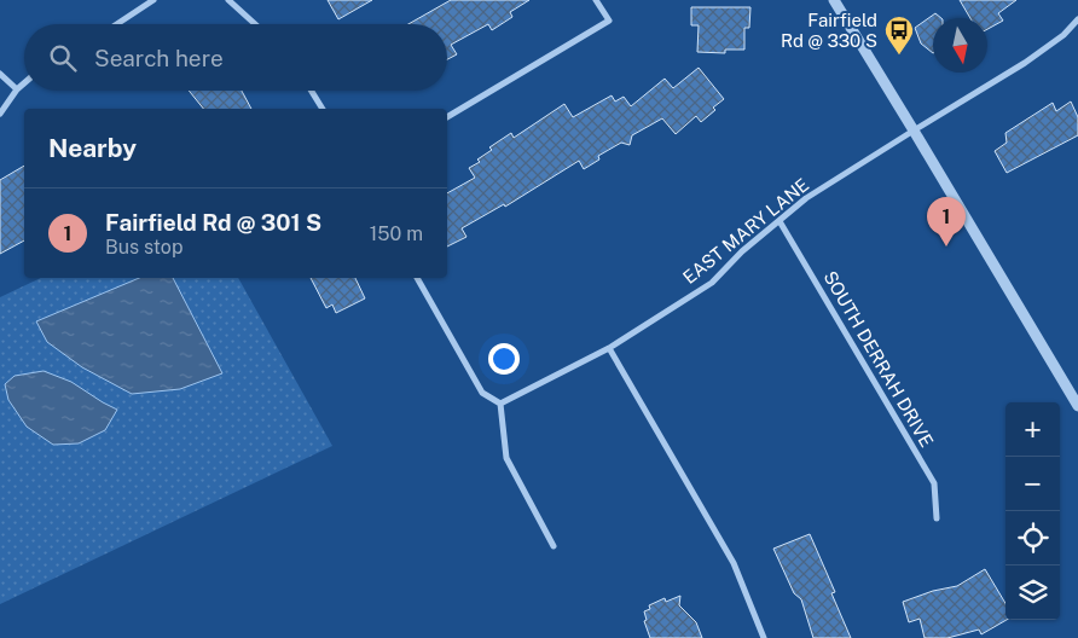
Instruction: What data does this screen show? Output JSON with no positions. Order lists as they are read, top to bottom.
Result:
{
  "streets": {
    "street": ["EAST MARY LANE", "SOUTH DERRAH DRIVE"]
  },
  "crossings": [
    ["EAST MARY LANE", "SOUTH DERRAH DRIVE"]
  ],
  "places": {
    "bus stop": ["Fairfield Rd @ 330 S"]
  },
  "north": "bottom",
  "page": {
    "search": "Search here",
    "heading": "Nearby",
    "list": [
      {
        "mark": "1",
        "name": "Fairfield Rd @ 301 S",
        "note": "Bus stop",
        "value": "150 m"
      }
    ],
    "pins": "1",
    "map_buttons": ["+", "−"]
  }
}
